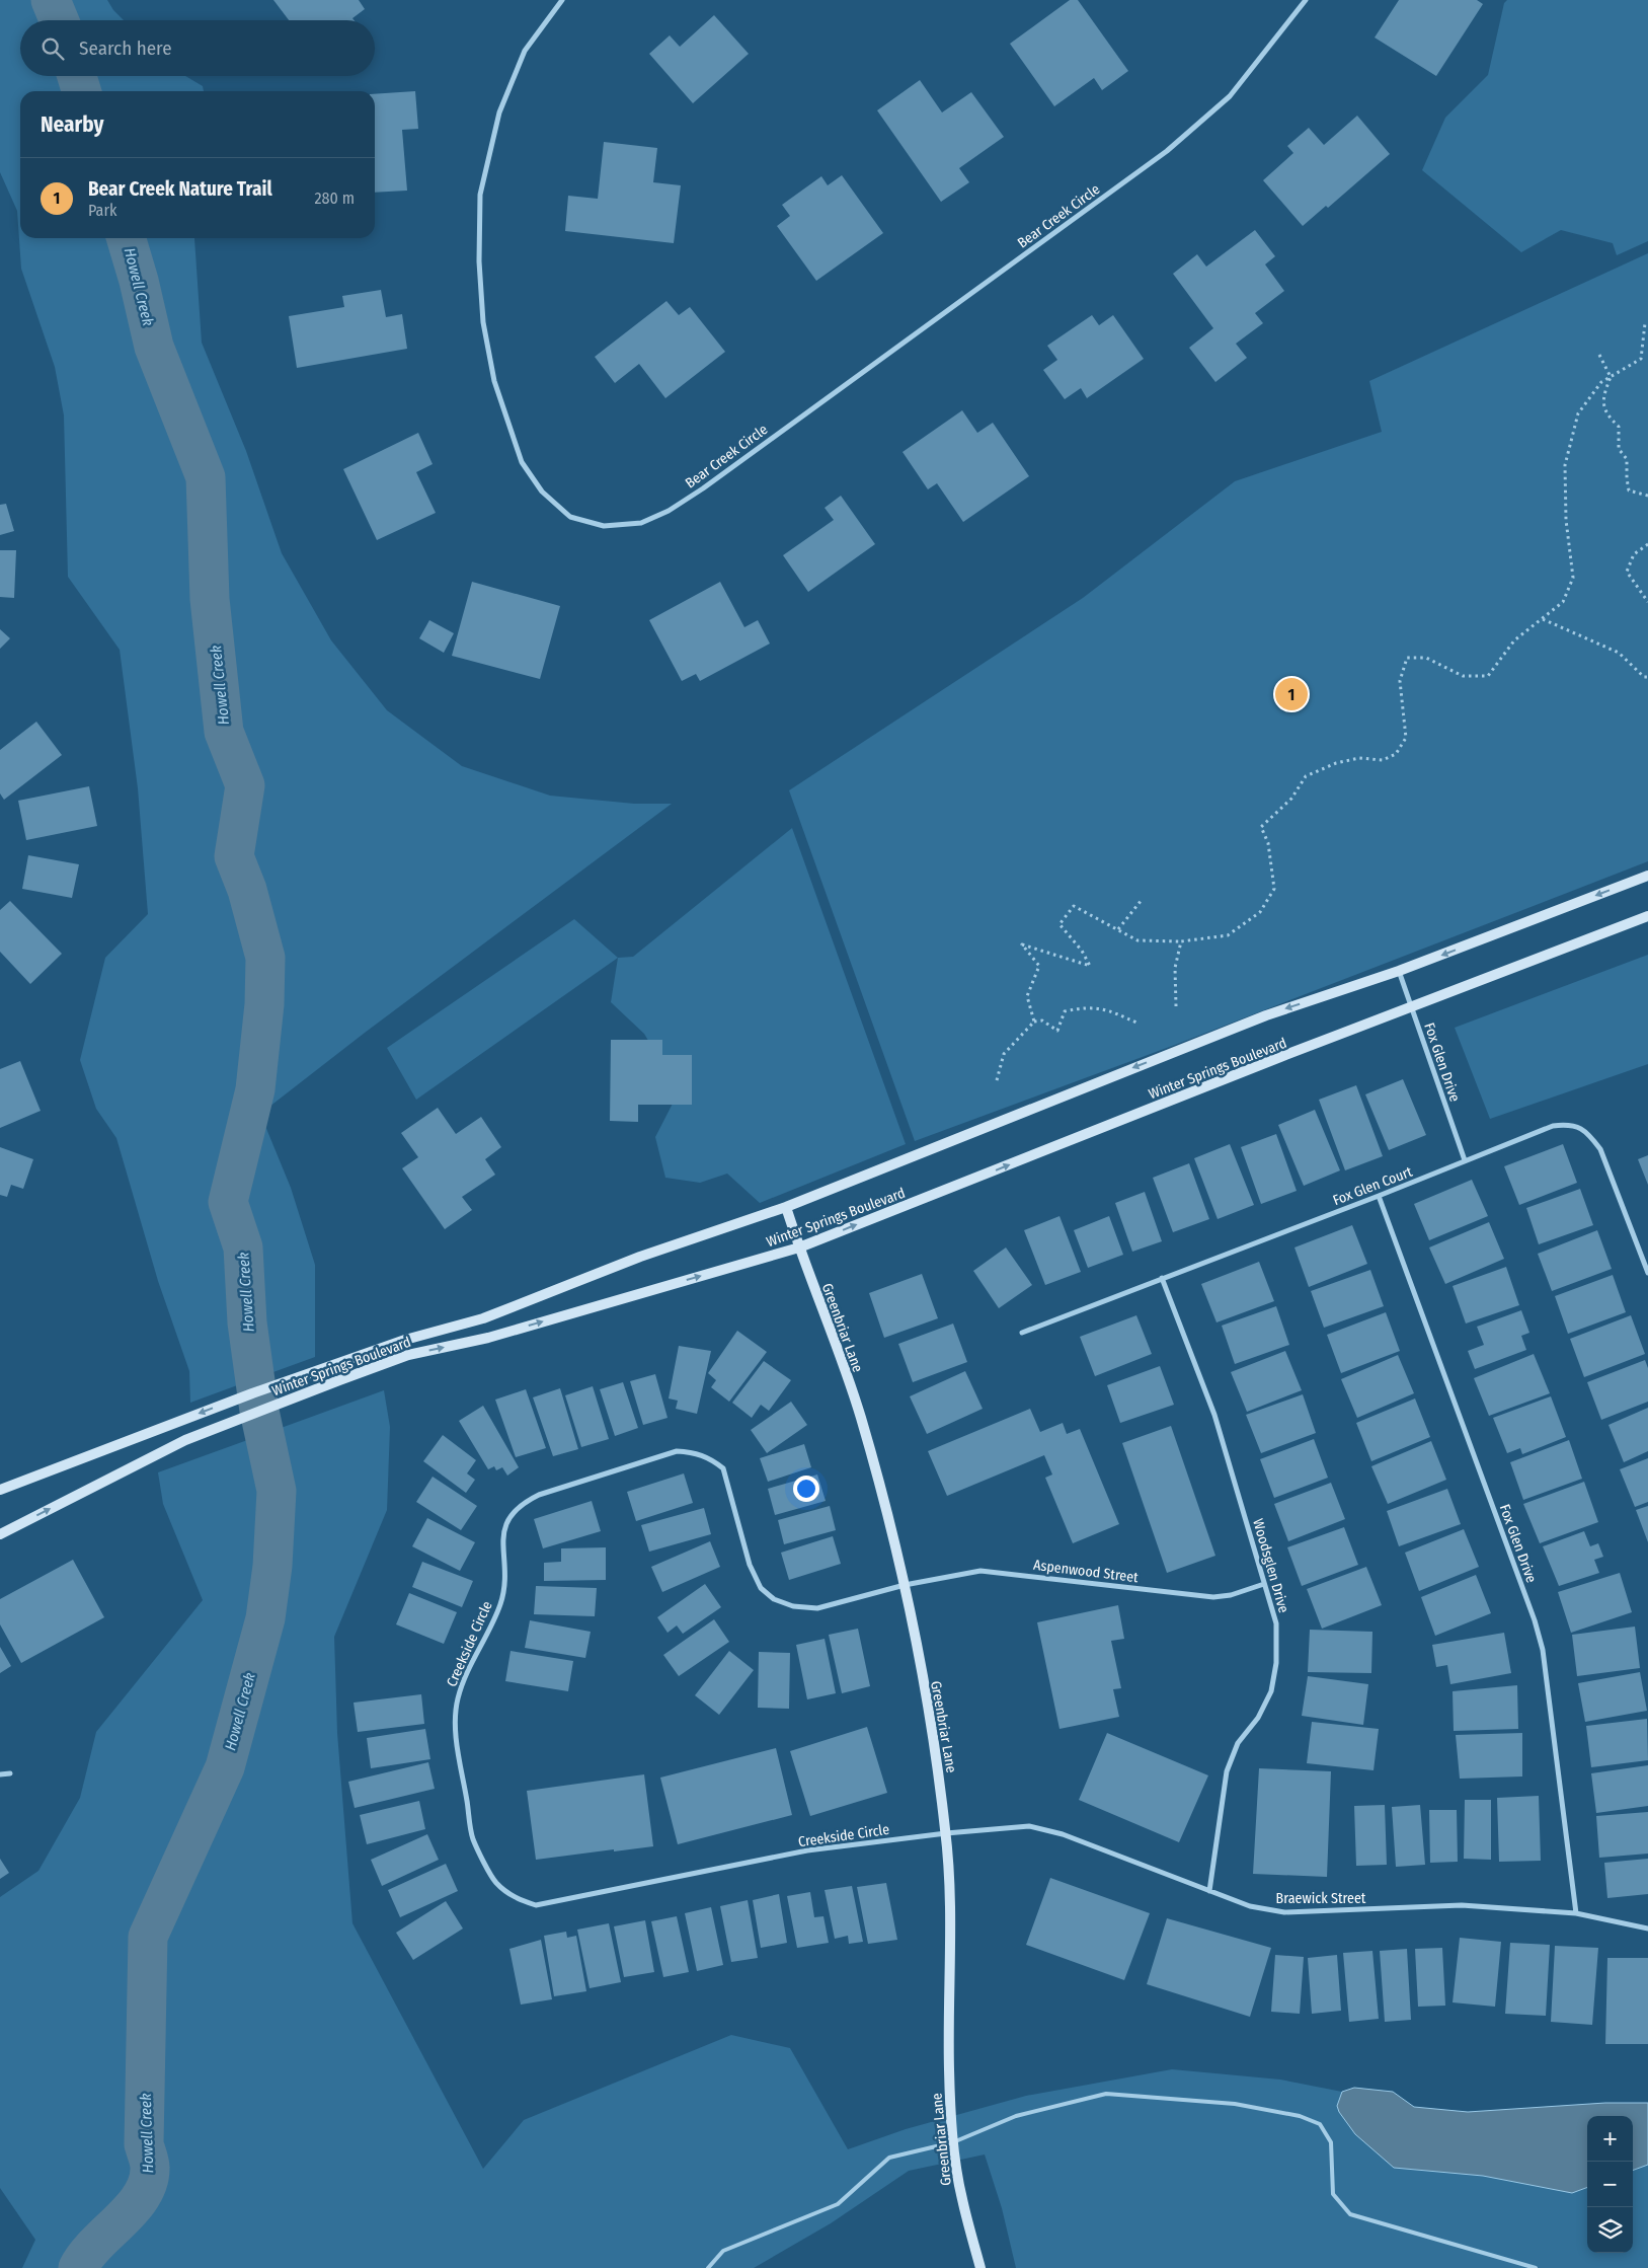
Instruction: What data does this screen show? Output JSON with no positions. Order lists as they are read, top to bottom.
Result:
{
  "streets": {
    "street": [
      "Bear Creek Circle",
      "Fox Glen Drive",
      "Winter Springs Boulevard",
      "Fox Glen Court",
      "Greenbriar Lane",
      "Woodsglen Drive",
      "Aspenwood Street",
      "Creekside Circle",
      "Braewick Street"
    ]
  },
  "crossings": [
    ["Fox Glen Drive", "Winter Springs Boulevard"],
    ["Fox Glen Drive", "Fox Glen Court"],
    ["Fox Glen Drive", "Braewick Street"],
    ["Winter Springs Boulevard", "Greenbriar Lane"],
    ["Fox Glen Court", "Woodsglen Drive"],
    ["Greenbriar Lane", "Aspenwood Street"],
    ["Greenbriar Lane", "Creekside Circle"],
    ["Greenbriar Lane", "Braewick Street"],
    ["Woodsglen Drive", "Aspenwood Street"],
    ["Woodsglen Drive", "Braewick Street"],
    ["Aspenwood Street", "Creekside Circle"],
    ["Creekside Circle", "Braewick Street"]
  ],
  "water": ["Howell Creek"],
  "page": {
    "search": "Search here",
    "heading": "Nearby",
    "list": [
      {
        "mark": "1",
        "name": "Bear Creek Nature Trail",
        "note": "Park",
        "value": "280 m"
      }
    ],
    "pins": "1",
    "map_buttons": ["+", "−"]
  }
}
